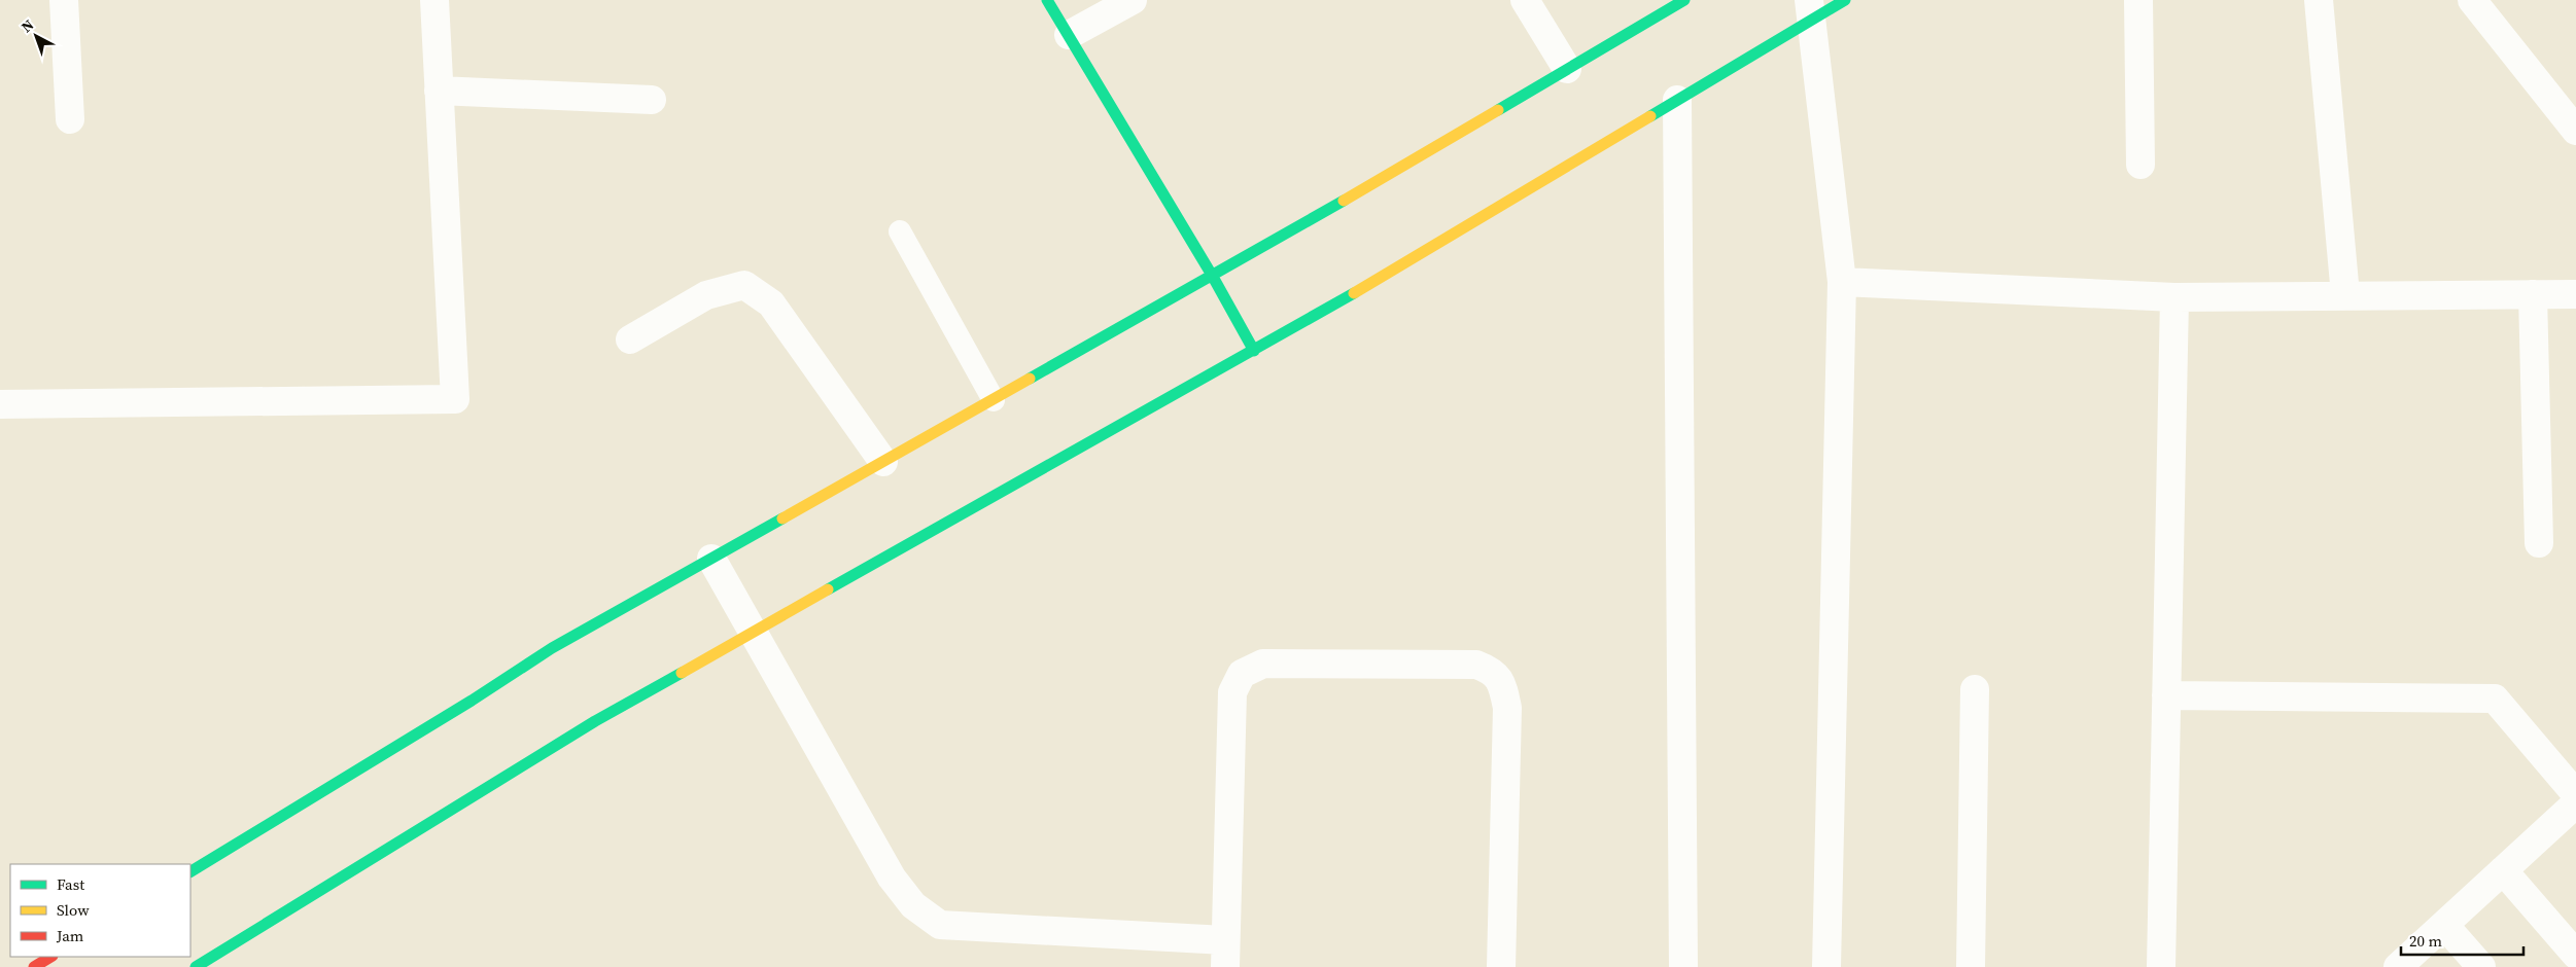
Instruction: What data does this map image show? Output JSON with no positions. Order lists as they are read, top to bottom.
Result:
{
  "legend": ["Fast", "Slow", "Jam"],
  "scale_bar": "20 m",
  "north": "top left"
}
